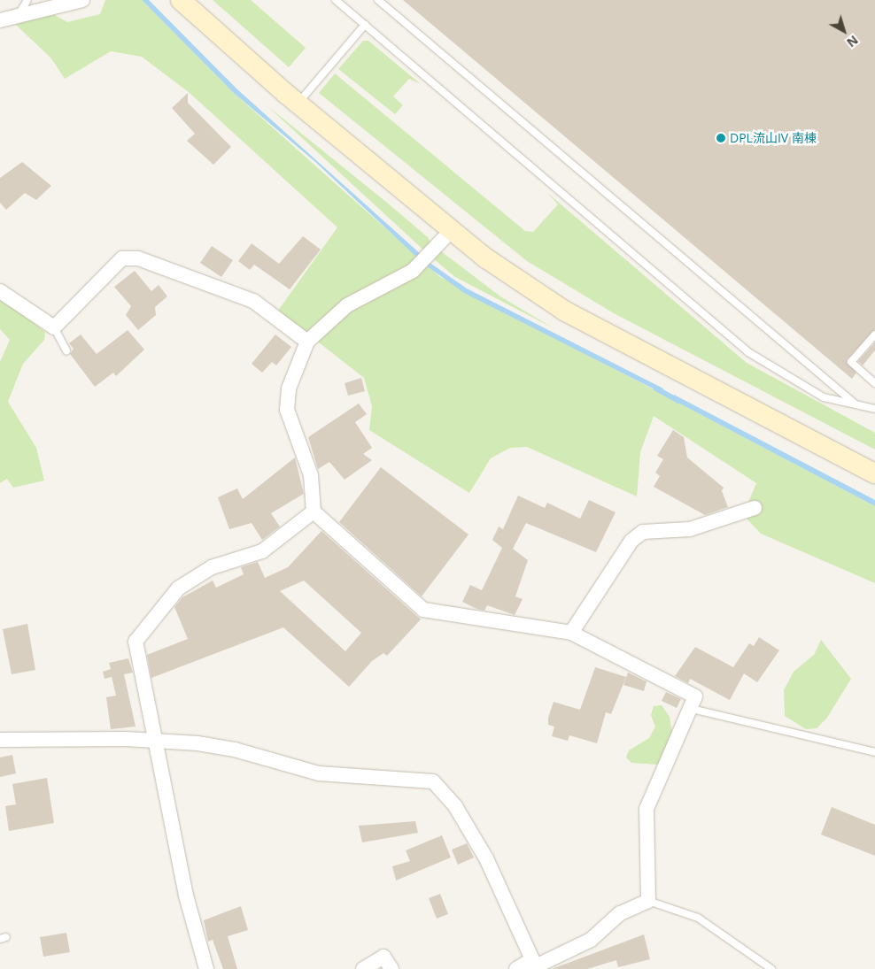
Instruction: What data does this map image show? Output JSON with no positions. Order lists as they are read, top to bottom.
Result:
{
  "places": ["DPL流山IV 南棟"],
  "north": "bottom right"
}
